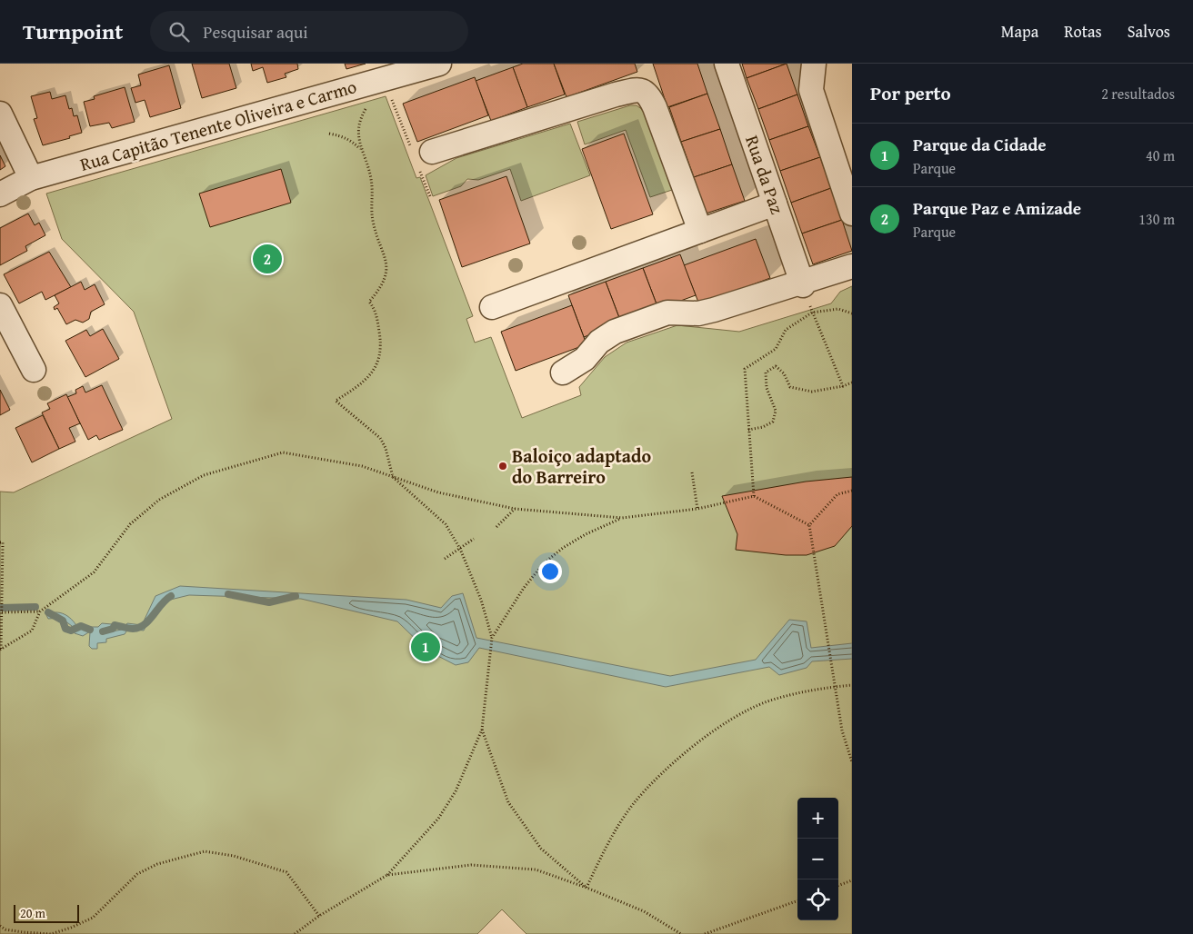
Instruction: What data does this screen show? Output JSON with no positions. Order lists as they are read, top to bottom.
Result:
{
  "streets": {
    "street": ["Rua Capitão Tenente Oliveira e Carmo", "Rua da Paz"]
  },
  "places": ["Baloiço adaptado do Barreiro"],
  "scale_bar": "20 m",
  "page": {
    "header": "Turnpoint",
    "search": "Pesquisar aqui",
    "nav": ["Mapa", "Rotas", "Salvos"],
    "heading": ["Por perto", "2 resultados"],
    "list": [
      {
        "mark": "1",
        "name": "Parque da Cidade",
        "note": "Parque",
        "value": "40 m"
      },
      {
        "mark": "2",
        "name": "Parque Paz e Amizade",
        "note": "Parque",
        "value": "130 m"
      }
    ],
    "pins": ["2", "1"],
    "map_buttons": ["+", "−"],
    "scale": "20 m"
  }
}
